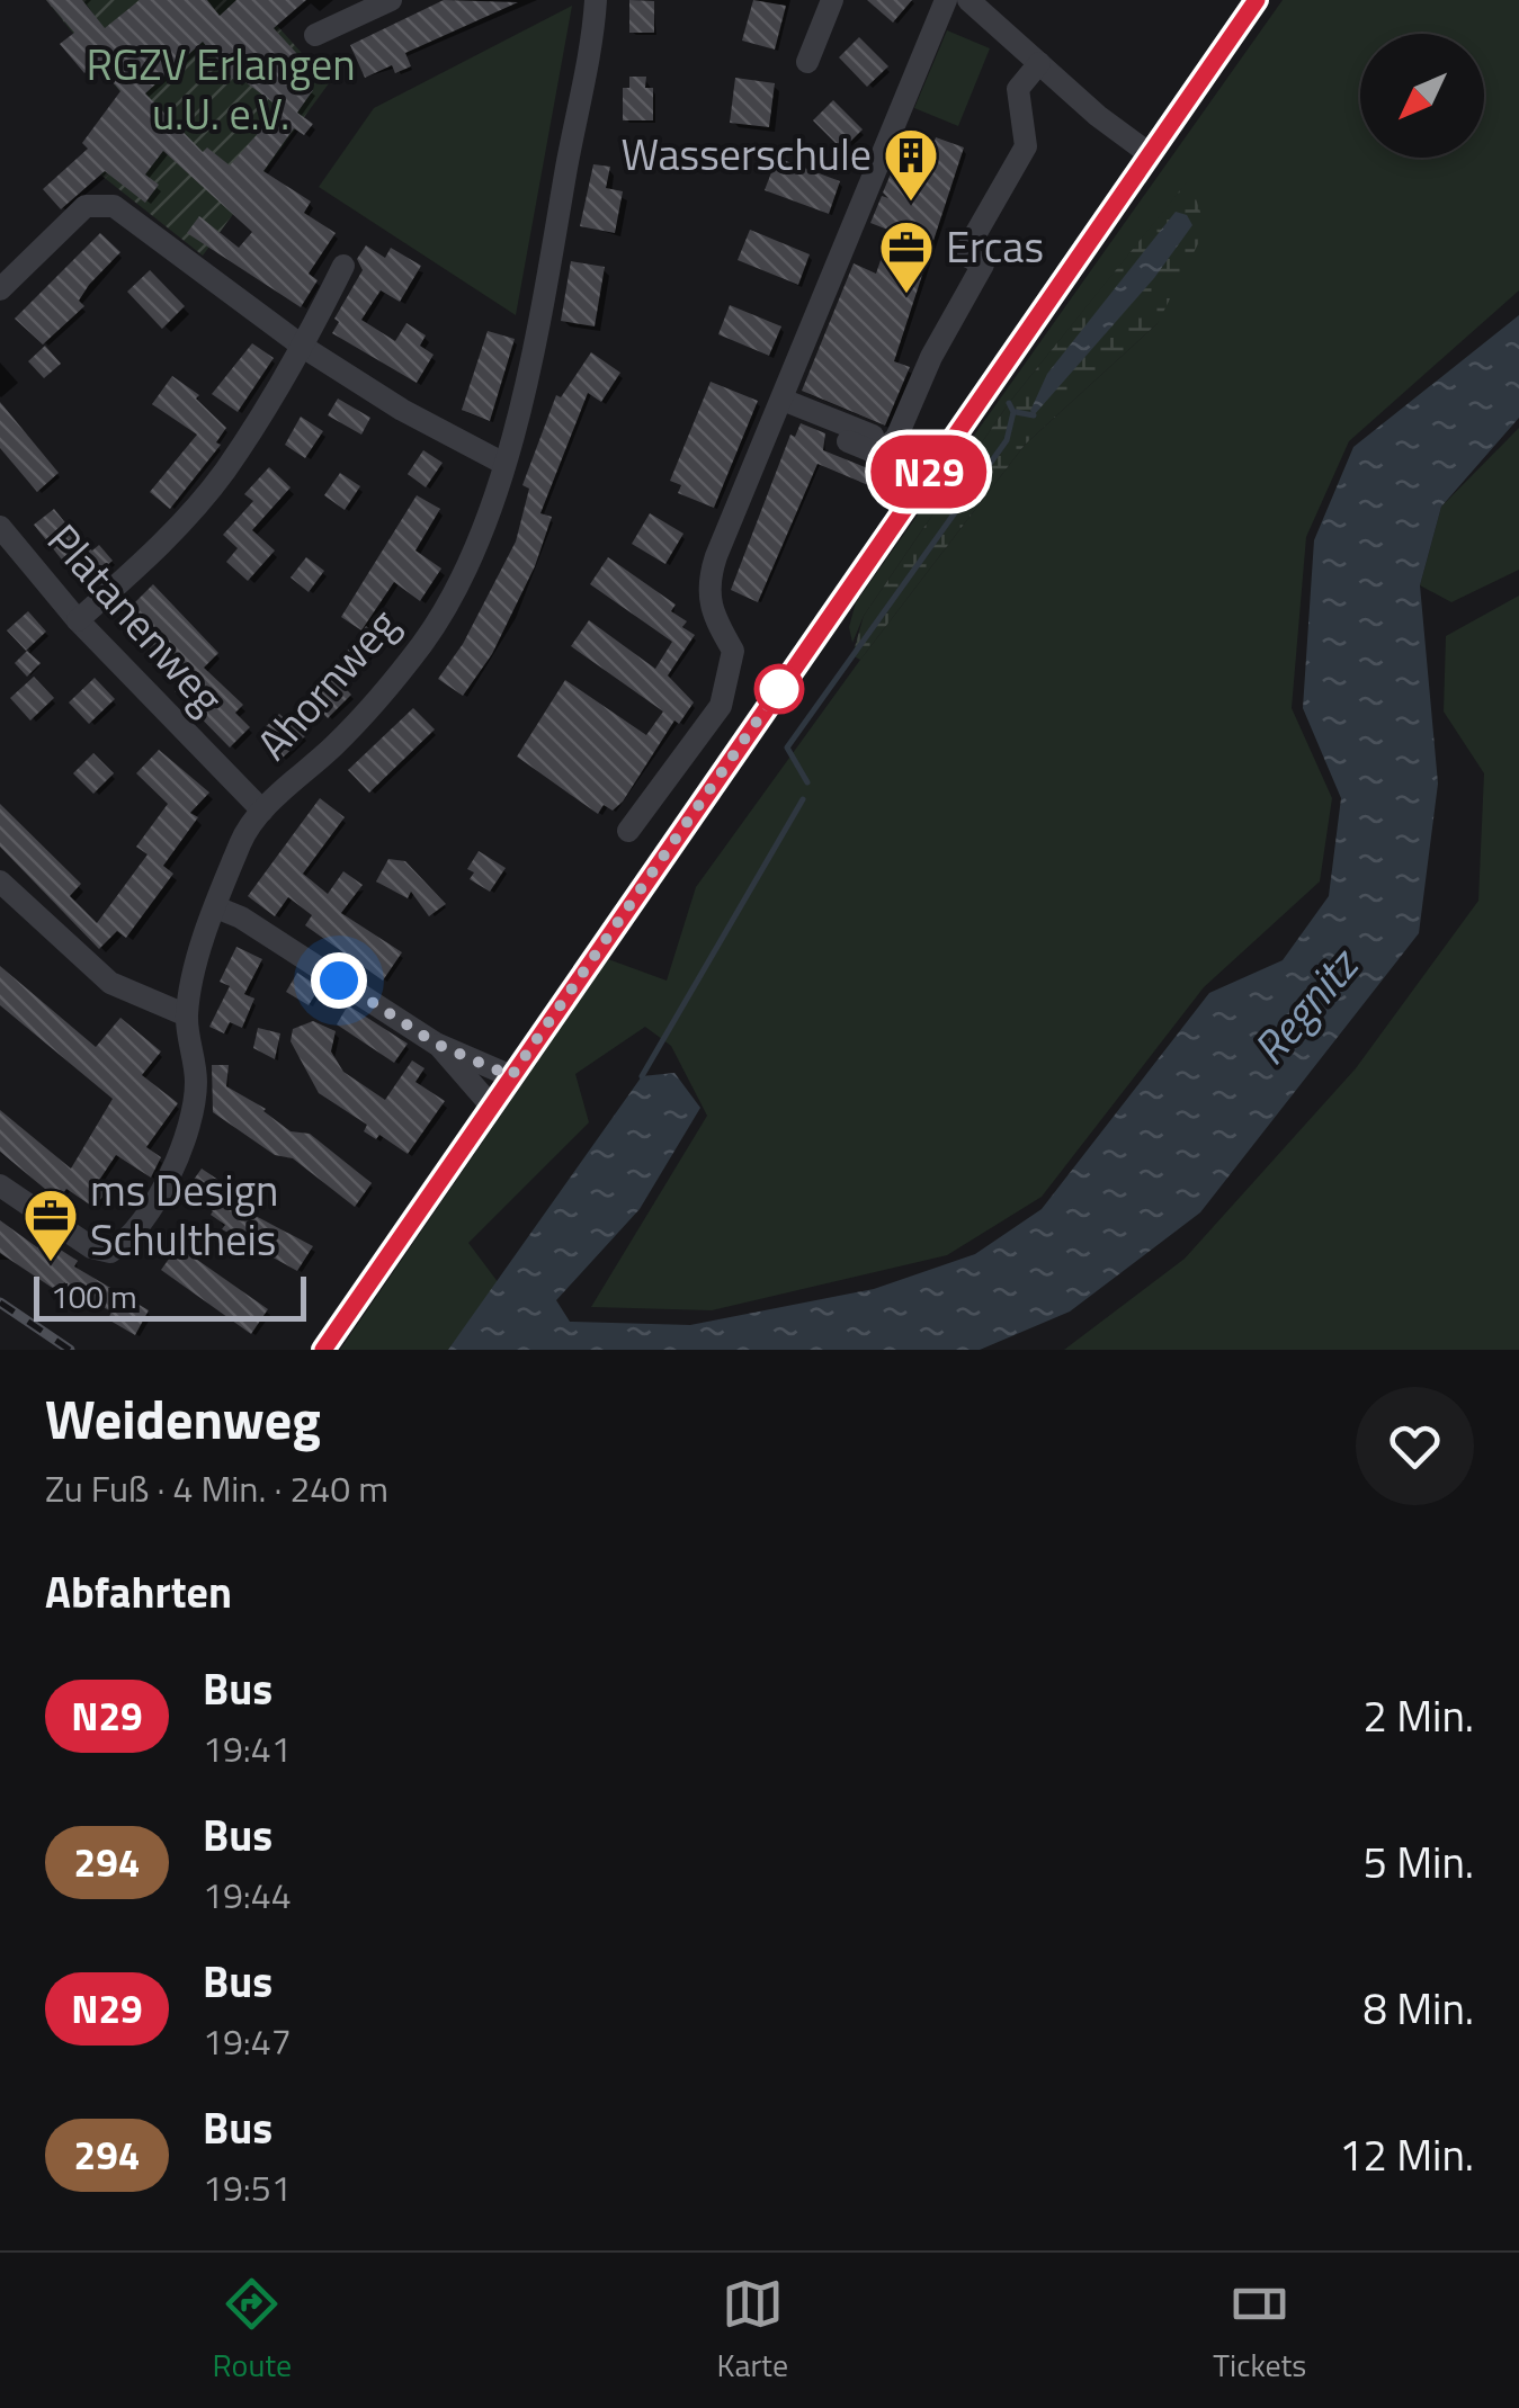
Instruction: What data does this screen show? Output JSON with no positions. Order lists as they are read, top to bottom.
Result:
{
  "streets": {
    "street": ["Platanenweg", "Ahornweg"]
  },
  "crossings": [
    ["Platanenweg", "Ahornweg"]
  ],
  "water": ["Regnitz"],
  "parks": ["RGZV Erlangen u.U. e.V."],
  "places": {
    "building": ["Wasserschule"],
    "office": ["Ercas", "ms Design Schultheis"]
  },
  "lines": ["bus line N29"],
  "scale_bar": "100 m",
  "north": "bottom left",
  "page": {
    "on_map": "N29",
    "scale": "100 m",
    "heading": [
      ["Weidenweg", "Zu Fuß · 4 Min. · 240 m"],
      "Abfahrten"
    ],
    "list": [
      {
        "mark": "N29",
        "name": "Bus",
        "note": "19:41",
        "value": "2 Min."
      },
      {
        "mark": "294",
        "name": "Bus",
        "note": "19:44",
        "value": "5 Min."
      },
      {
        "mark": "N29",
        "name": "Bus",
        "note": "19:47",
        "value": "8 Min."
      },
      {
        "mark": "294",
        "name": "Bus",
        "note": "19:51",
        "value": "12 Min."
      }
    ],
    "tabs": ["Route", "Karte", "Tickets"]
  }
}
